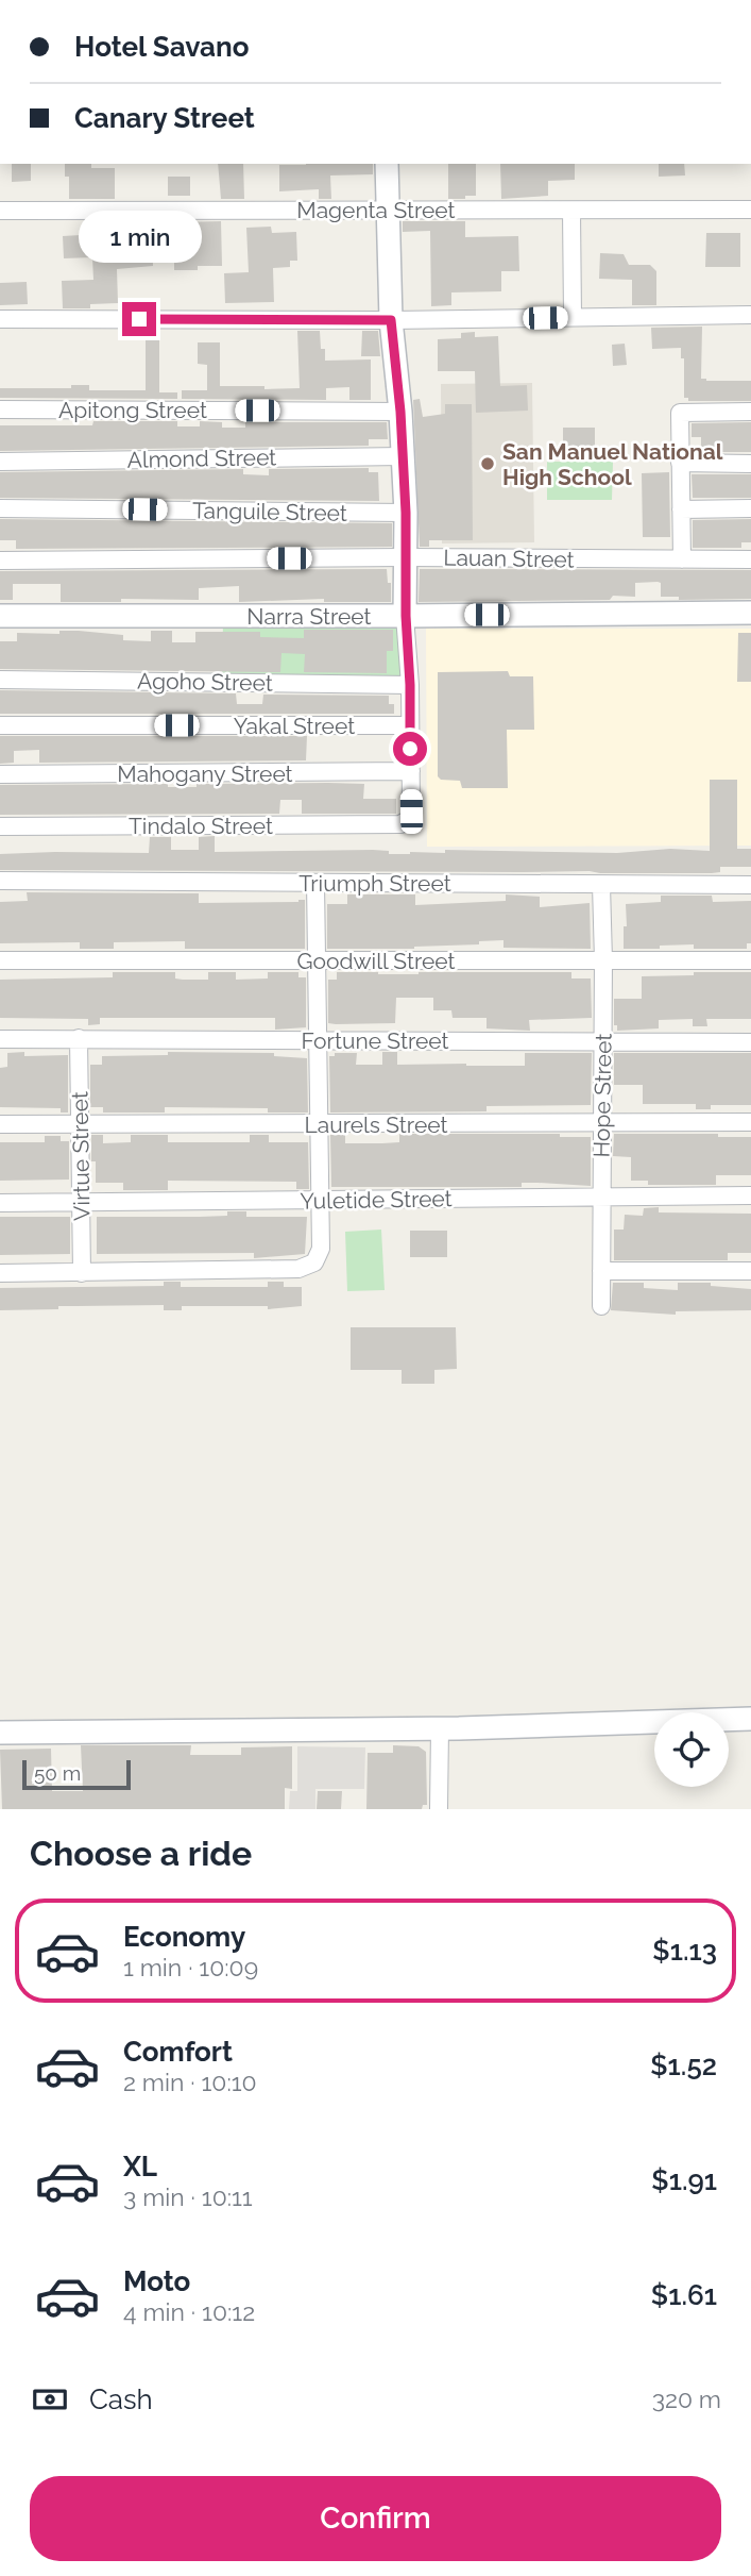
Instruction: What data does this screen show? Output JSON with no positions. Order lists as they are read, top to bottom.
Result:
{
  "streets": {
    "street": [
      "Magenta Street",
      "Apitong Street",
      "Almond Street",
      "Tanguile Street",
      "Lauan Street",
      "Narra Street",
      "Agoho Street",
      "Yakal Street",
      "Mahogany Street",
      "Tindalo Street",
      "Triumph Street",
      "Goodwill Street",
      "Fortune Street",
      "Hope Street",
      "Laurels Street",
      "Virtue Street",
      "Yuletide Street"
    ]
  },
  "crossings": [
    ["Mahogany Street", "Tindalo Street"],
    ["Triumph Street", "Hope Street"],
    ["Goodwill Street", "Hope Street"],
    ["Fortune Street", "Hope Street"],
    ["Fortune Street", "Virtue Street"],
    ["Hope Street", "Laurels Street"],
    ["Hope Street", "Yuletide Street"],
    ["Laurels Street", "Virtue Street"],
    ["Virtue Street", "Yuletide Street"]
  ],
  "places": ["San Manuel National High School"],
  "scale_bar": "50 m",
  "page": {
    "banner": ["Hotel Savano", "Canary Street"],
    "bubble": "1 min",
    "scale": "50 m",
    "heading": "Choose a ride",
    "list": [
      {
        "name": "Economy",
        "note": "1 min · 10:09",
        "value": "$1.13"
      },
      {
        "name": "Comfort",
        "note": "2 min · 10:10",
        "value": "$1.52"
      },
      {
        "name": "XL",
        "note": "3 min · 10:11",
        "value": "$1.91"
      },
      {
        "name": "Moto",
        "note": "4 min · 10:12",
        "value": "$1.61"
      }
    ],
    "pay": ["Cash", "320 m"],
    "buttons": "Confirm"
  }
}
